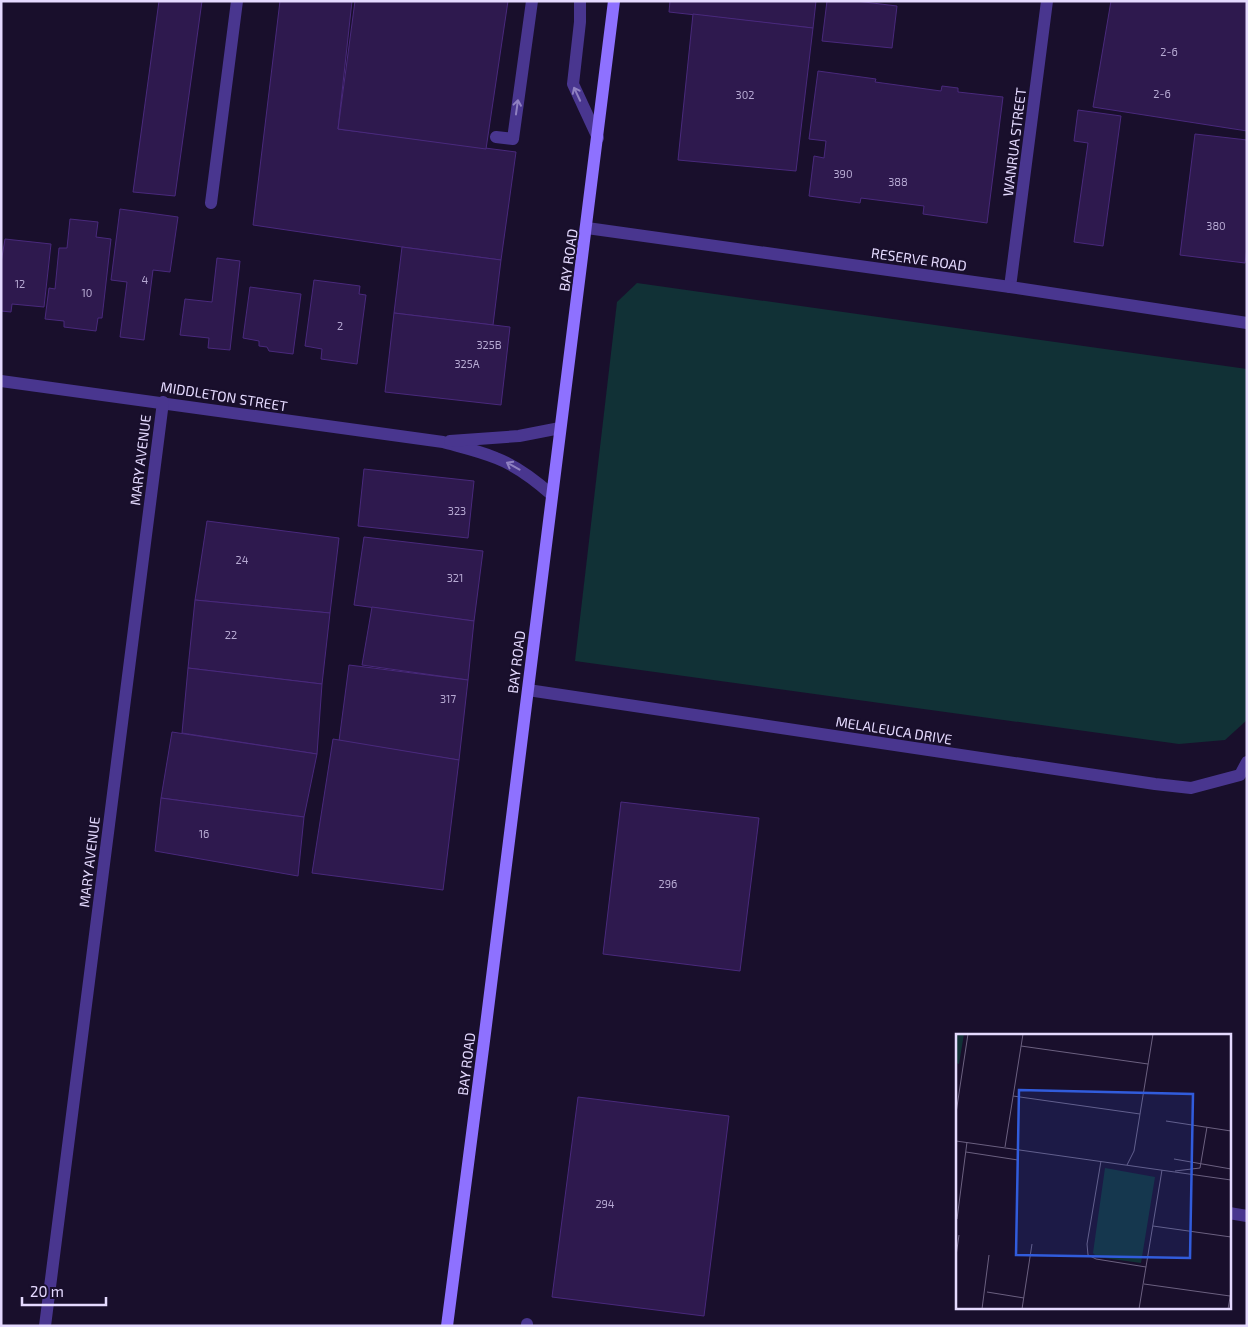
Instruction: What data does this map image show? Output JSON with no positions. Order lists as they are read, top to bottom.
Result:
{
  "streets": {
    "main road": ["BAY ROAD"],
    "street": [
      "WANRUA STREET",
      "RESERVE ROAD",
      "MIDDLETON STREET",
      "MARY AVENUE",
      "MELALEUCA DRIVE"
    ]
  },
  "crossings": [
    ["WANRUA STREET", "RESERVE ROAD"],
    ["RESERVE ROAD", "BAY ROAD"],
    ["BAY ROAD", "MIDDLETON STREET"],
    ["BAY ROAD", "MELALEUCA DRIVE"],
    ["MIDDLETON STREET", "MARY AVENUE"]
  ],
  "house_numbers": [
    "2-6",
    "2-6",
    "302",
    "390",
    "388",
    "380",
    "4",
    "12",
    "10",
    "2",
    "325B",
    "325A",
    "323",
    "24",
    "321",
    "22",
    "317",
    "16",
    "296",
    "294"
  ],
  "scale_bar": "20 m"
}
